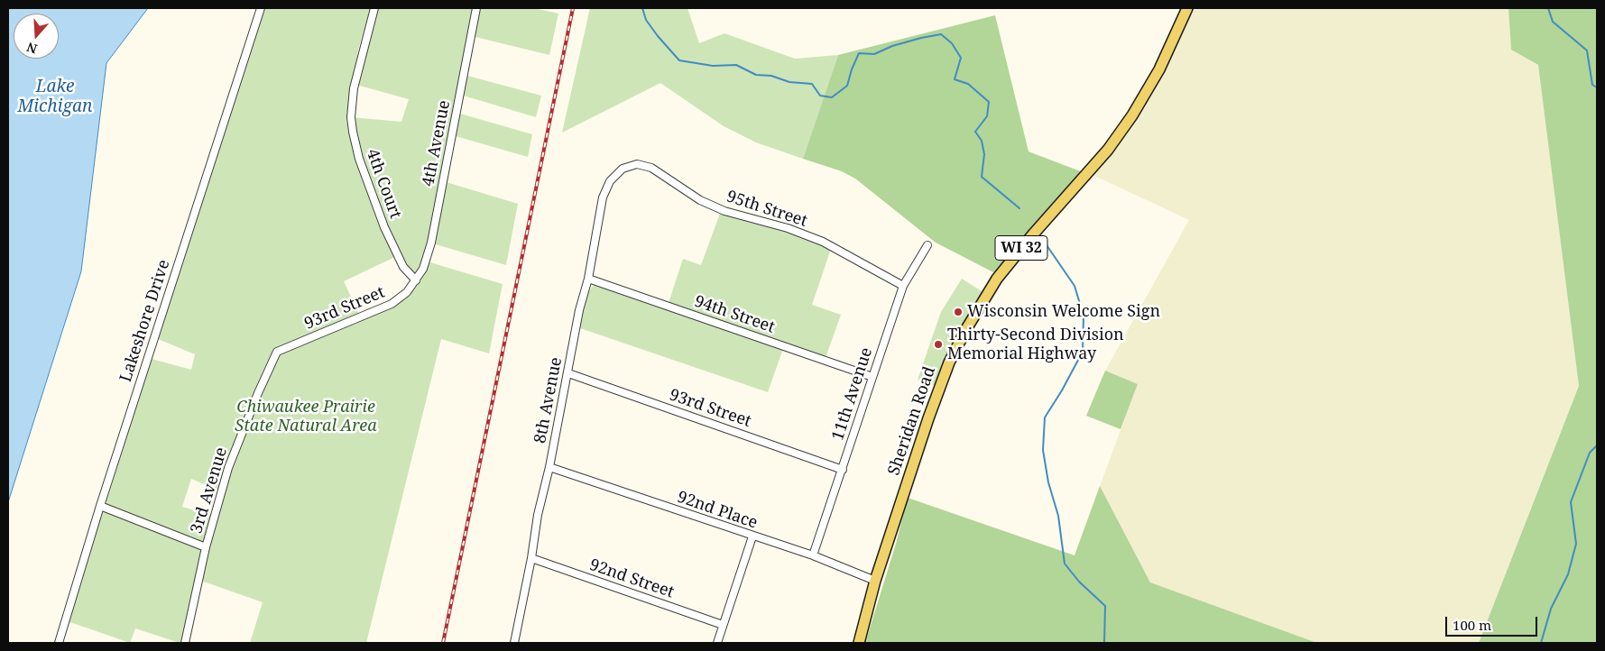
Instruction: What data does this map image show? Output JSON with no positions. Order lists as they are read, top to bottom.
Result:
{
  "streets": {
    "main road": ["WI 32", "Sheridan Road"],
    "street": [
      "4th Avenue",
      "4th Court",
      "95th Street",
      "93rd Street",
      "94th Street",
      "Lakeshore Drive",
      "11th Avenue",
      "8th Avenue",
      "3rd Avenue",
      "92nd Place",
      "92nd Street"
    ]
  },
  "crossings": [
    ["4th Avenue", "4th Court"],
    ["4th Avenue", "93rd Street"],
    ["4th Court", "93rd Street"],
    ["95th Street", "11th Avenue"],
    ["95th Street", "8th Avenue"],
    ["93rd Street", "11th Avenue"],
    ["93rd Street", "8th Avenue"],
    ["93rd Street", "3rd Avenue"],
    ["94th Street", "11th Avenue"],
    ["94th Street", "8th Avenue"],
    ["11th Avenue", "92nd Place"],
    ["8th Avenue", "92nd Place"],
    ["8th Avenue", "92nd Street"],
    ["Sheridan Road", "92nd Place"]
  ],
  "water": ["Lake Michigan"],
  "parks": ["Chiwaukee Prairie State Natural Area"],
  "places": ["Wisconsin Welcome Sign", "Thirty-Second Division Memorial Highway"],
  "scale_bar": "100 m",
  "north": "bottom"
}
